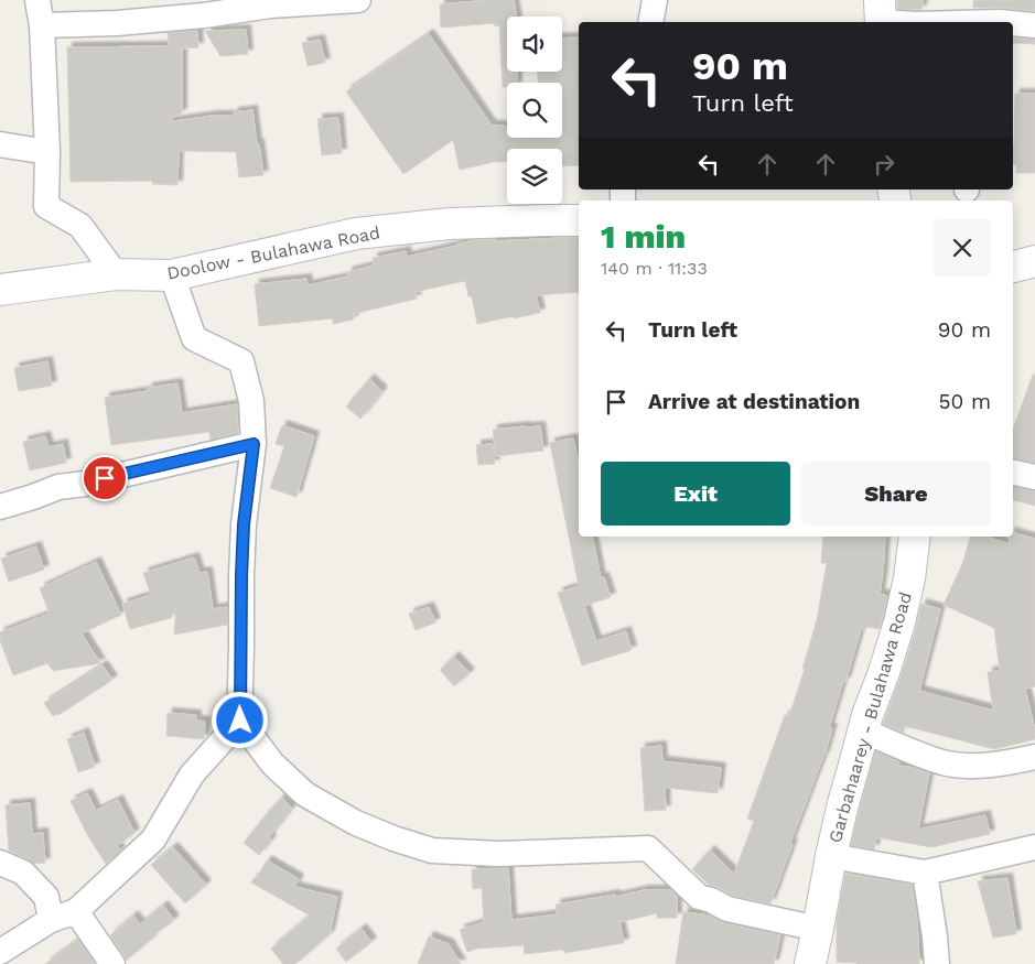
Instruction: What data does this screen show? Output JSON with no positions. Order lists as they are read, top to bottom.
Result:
{
  "streets": {
    "main road": ["Doolow - Bulahawa Road", "Garbahaarey - Bulahawa Road"]
  },
  "page": {
    "turn": ["90 m", "Turn left"],
    "heading": ["1 min", "140 m · 11:33"],
    "list": [
      {
        "name": "Turn left",
        "value": "90 m"
      },
      {
        "name": "Arrive at destination",
        "value": "50 m"
      }
    ],
    "buttons": ["Exit", "Share"]
  }
}
